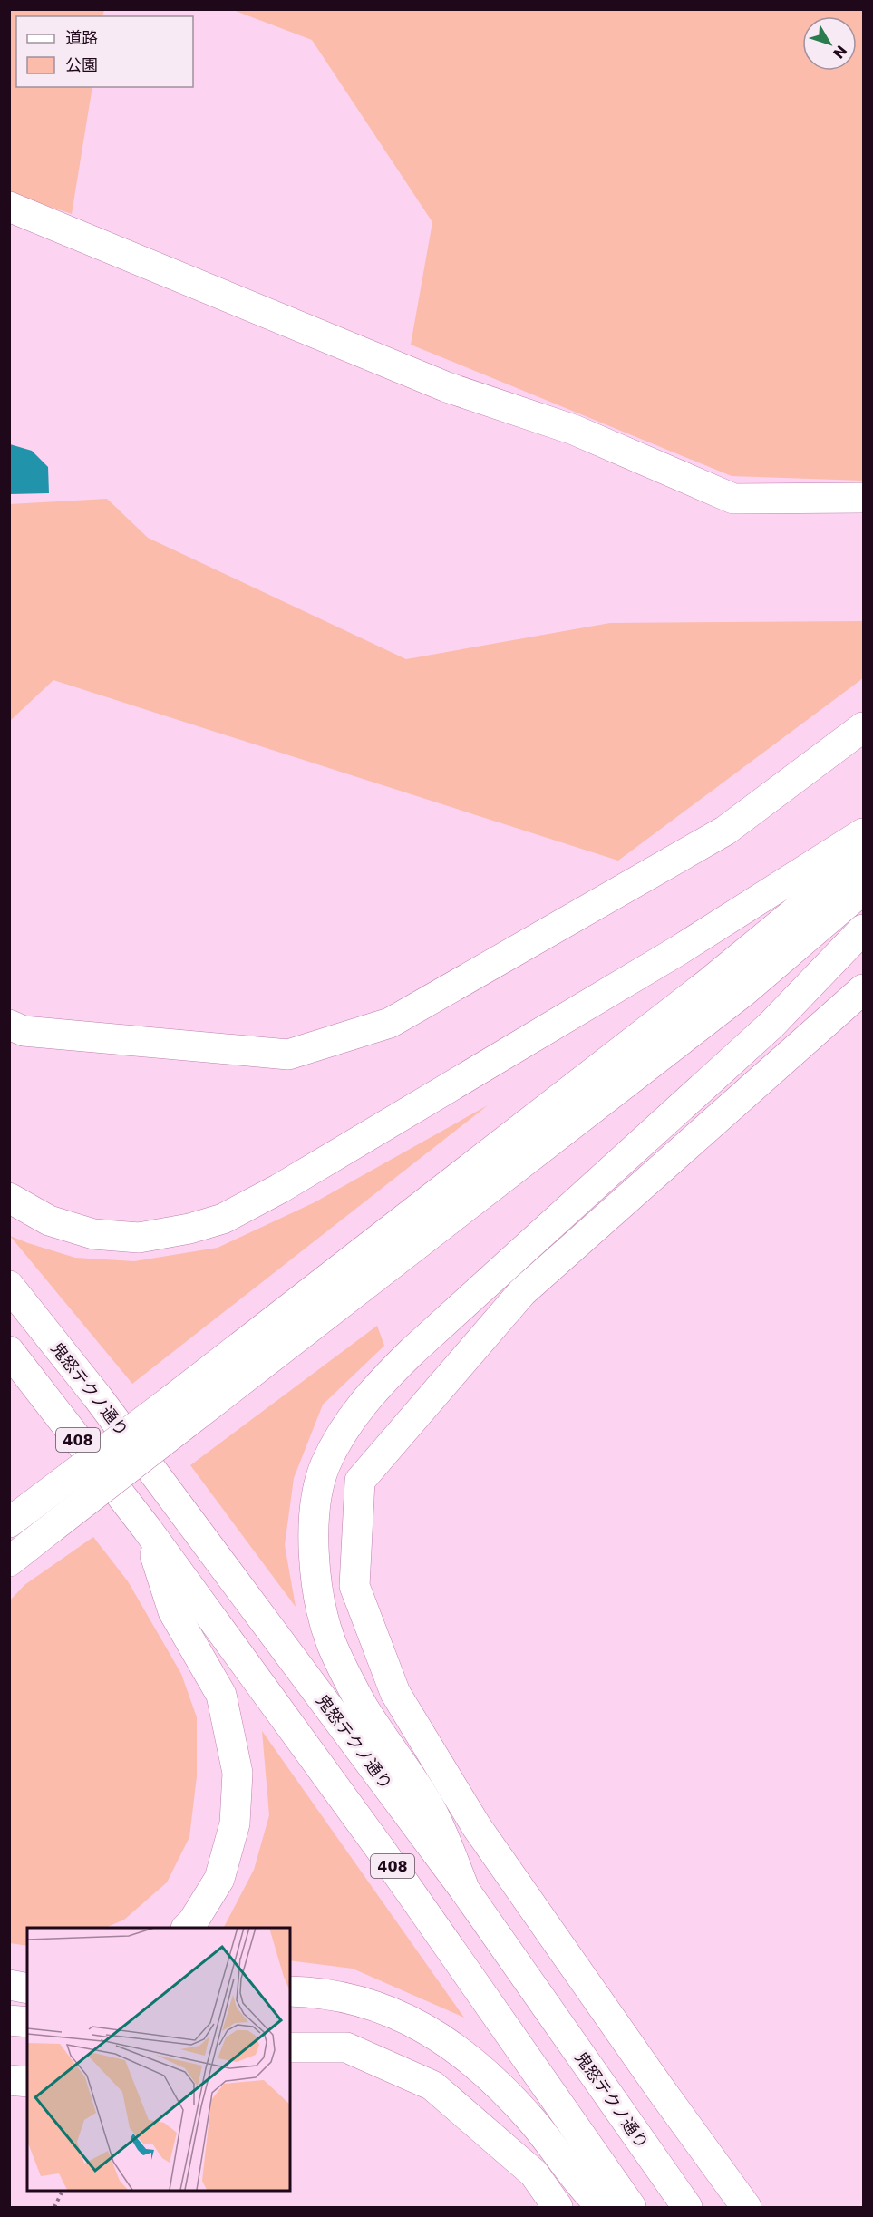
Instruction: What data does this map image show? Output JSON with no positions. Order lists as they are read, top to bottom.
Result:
{
  "streets": {
    "main road": ["鬼怒テクノ通り", "408"]
  },
  "legend": ["道路", "公園"],
  "north": "bottom right"
}
